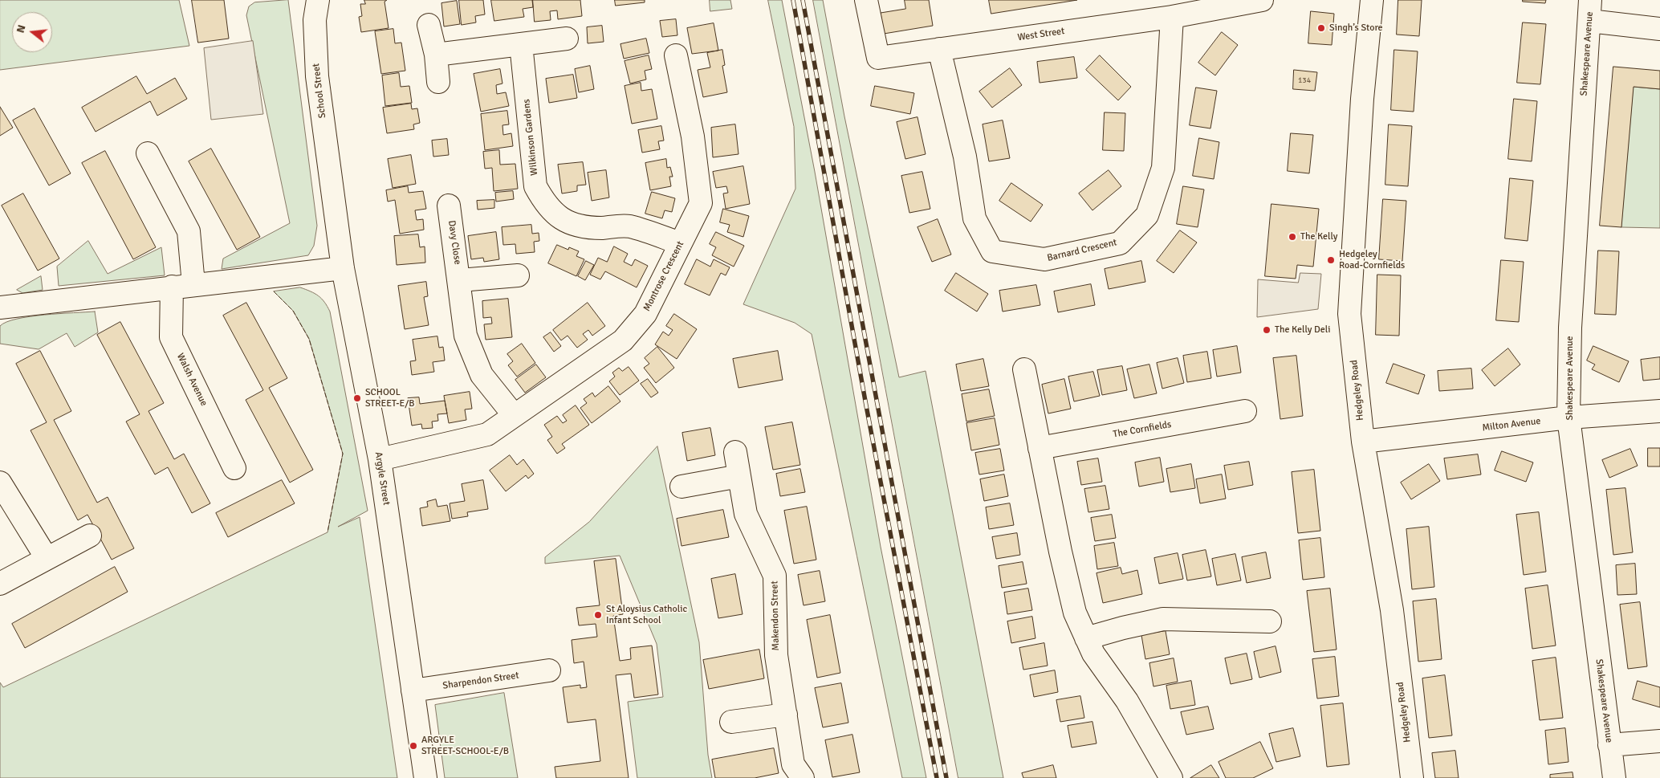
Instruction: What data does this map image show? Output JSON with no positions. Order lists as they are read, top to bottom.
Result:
{
  "streets": {
    "street": [
      "West Street",
      "Shakespeare Avenue",
      "School Street",
      "Wilkinson Gardens",
      "Davy Close",
      "Barnard Crescent",
      "Montrose Crescent",
      "Walsh Avenue",
      "Hedgeley Road",
      "Milton Avenue",
      "The Cornfields",
      "Argyle Street",
      "Makendon Street",
      "Sharpendon Street"
    ]
  },
  "crossings": [
    ["West Street", "Barnard Crescent"],
    ["Shakespeare Avenue", "Milton Avenue"],
    ["School Street", "Argyle Street"],
    ["Wilkinson Gardens", "Montrose Crescent"],
    ["Davy Close", "Montrose Crescent"],
    ["Montrose Crescent", "Argyle Street"],
    ["Hedgeley Road", "Milton Avenue"],
    ["Argyle Street", "Sharpendon Street"]
  ],
  "places": [
    "Singh’s Store",
    "The Kelly",
    "Hedgeley Road-Cornfields",
    "The Kelly Deli",
    "SCHOOL STREET-E/B",
    "St Aloysius Catholic Infant School",
    "ARGYLE STREET-SCHOOL-E/B"
  ],
  "house_numbers": ["134"],
  "north": "left"
}
